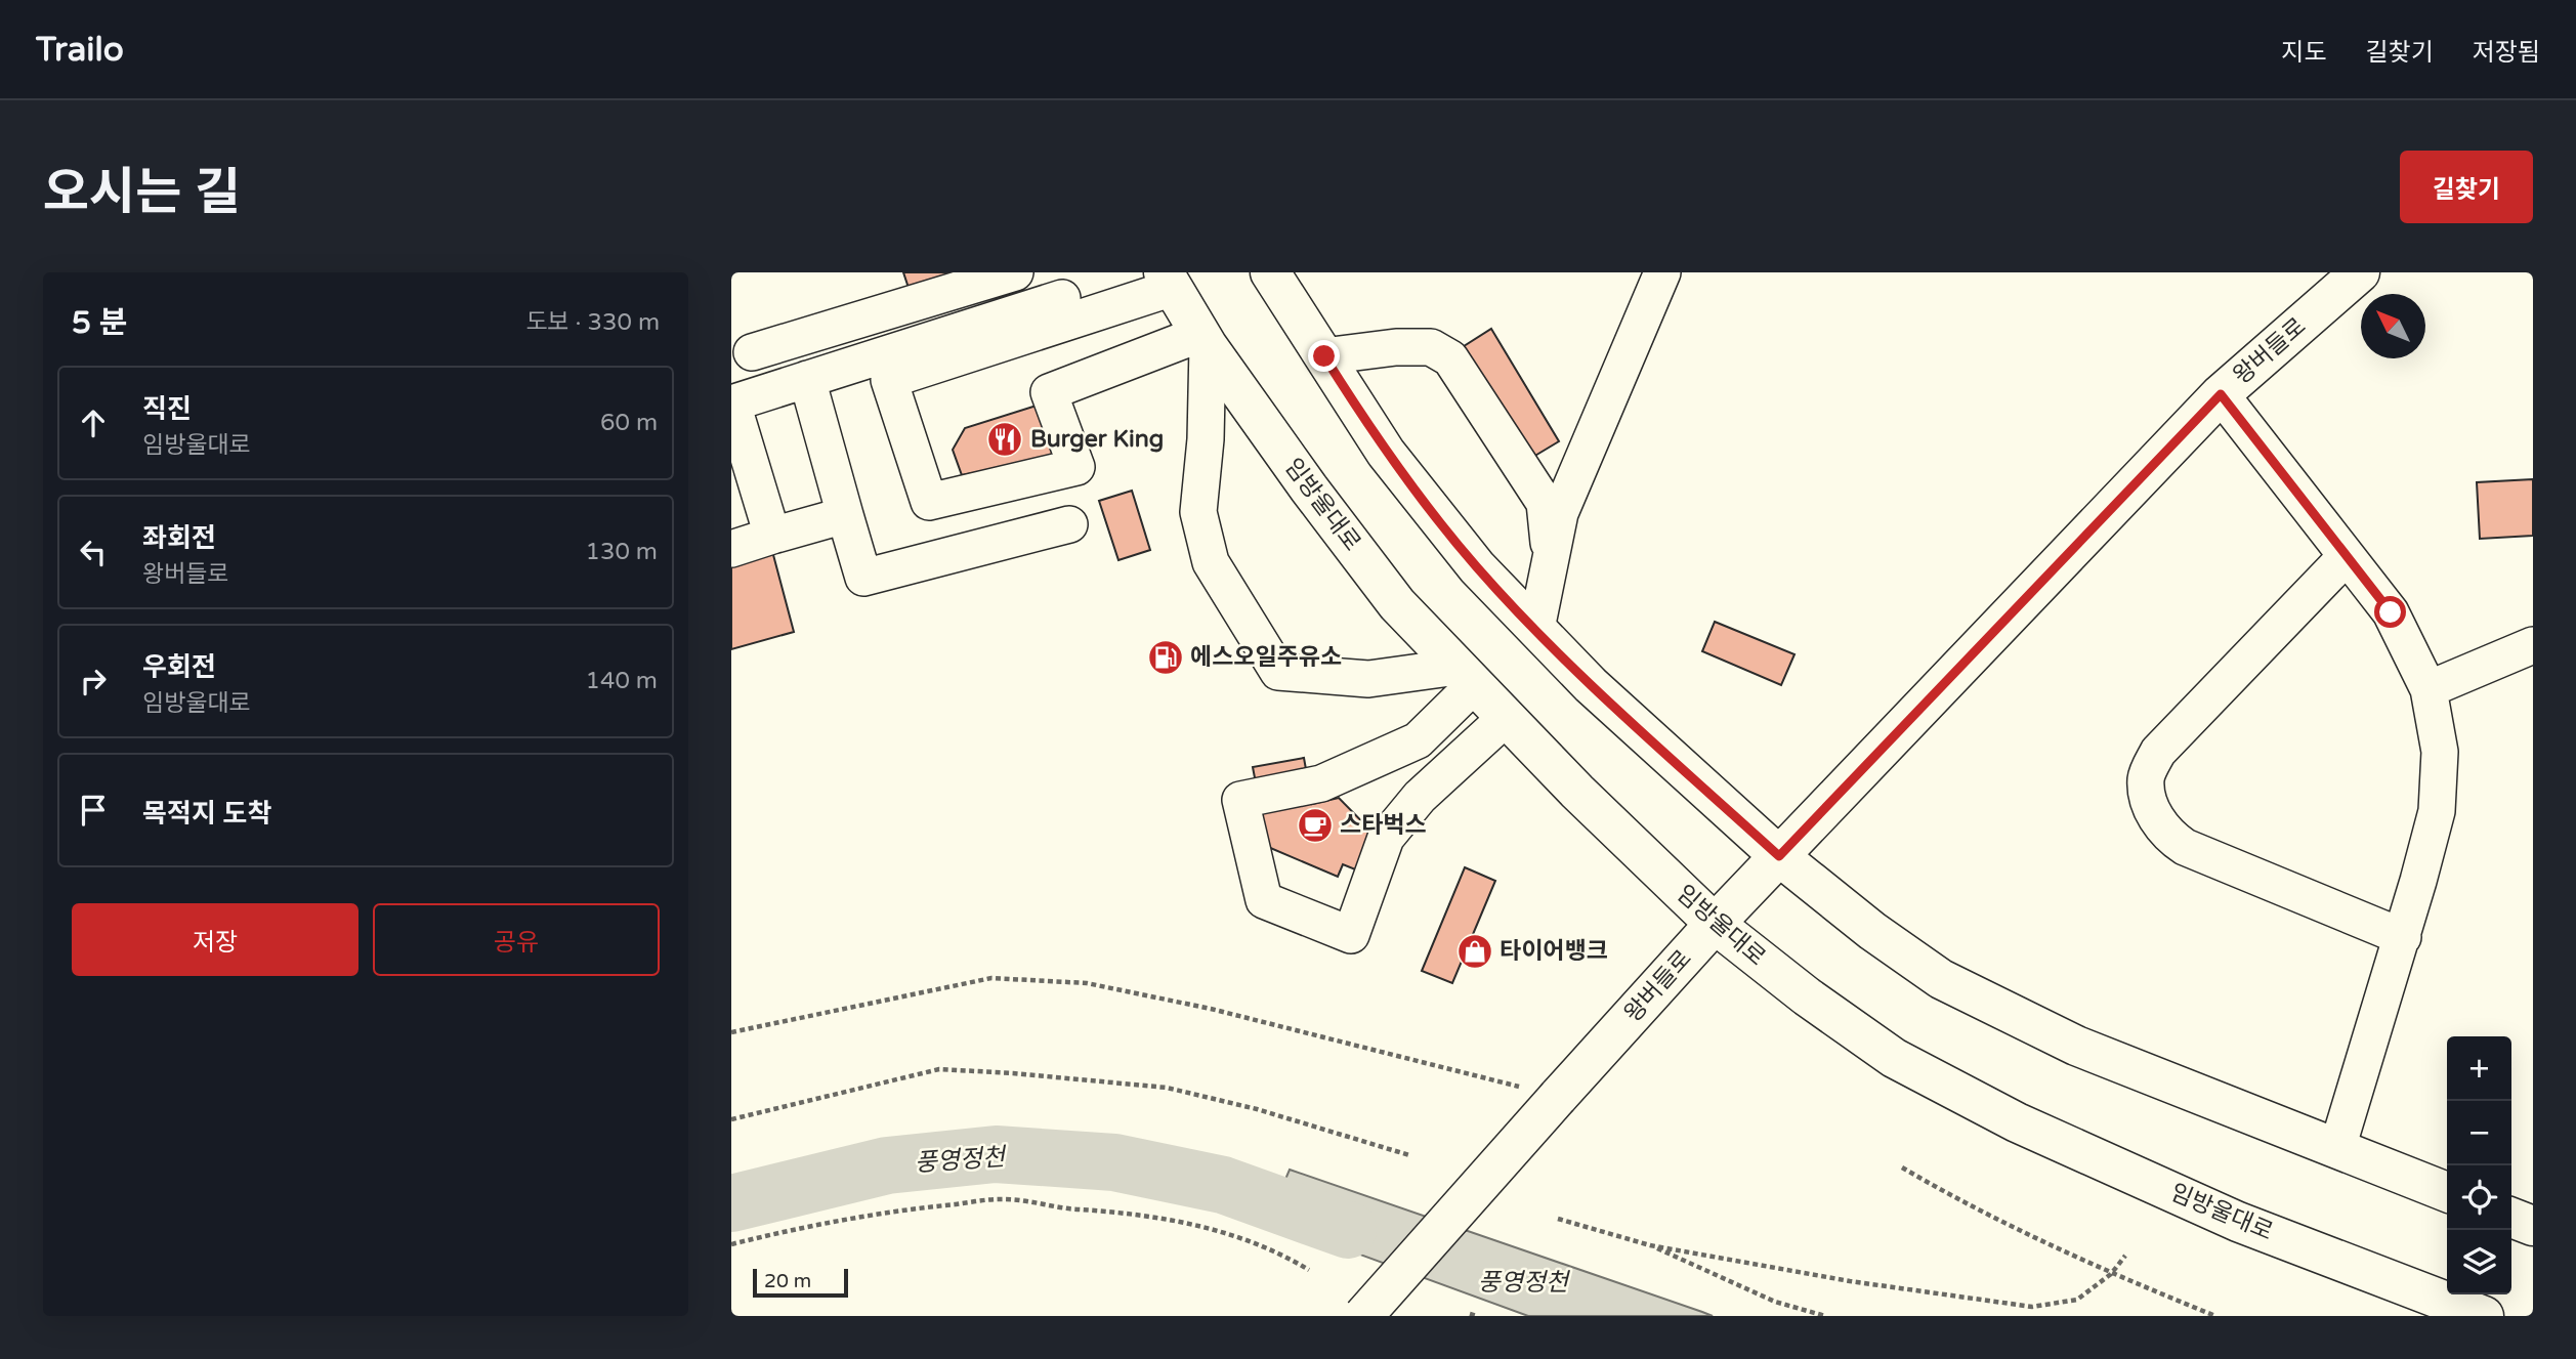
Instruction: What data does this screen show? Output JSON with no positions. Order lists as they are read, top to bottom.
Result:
{
  "streets": {
    "main road": ["왕버들로", "임방울대로"]
  },
  "crossings": [
    ["왕버들로", "임방울대로"]
  ],
  "water": ["풍영정천"],
  "places": {
    "restaurant": ["Burger King"],
    "fuel station": ["에스오일주유소"],
    "cafe": ["스타벅스"],
    "shop": ["타이어뱅크"]
  },
  "scale_bar": "20 m",
  "north": "top left",
  "page": {
    "header": "Trailo",
    "nav": ["지도", "길찾기", "저장됨"],
    "title": "오시는 길",
    "buttons": [
      "길찾기",
      ["저장", "공유"]
    ],
    "heading": ["5 분", "도보 · 330 m"],
    "list": [
      ["직진", "임방울대로", "60 m"],
      ["좌회전", "왕버들로", "130 m"],
      ["우회전", "임방울대로", "140 m"],
      "목적지 도착"
    ],
    "map_buttons": ["+", "−"],
    "scale": "20 m"
  }
}
